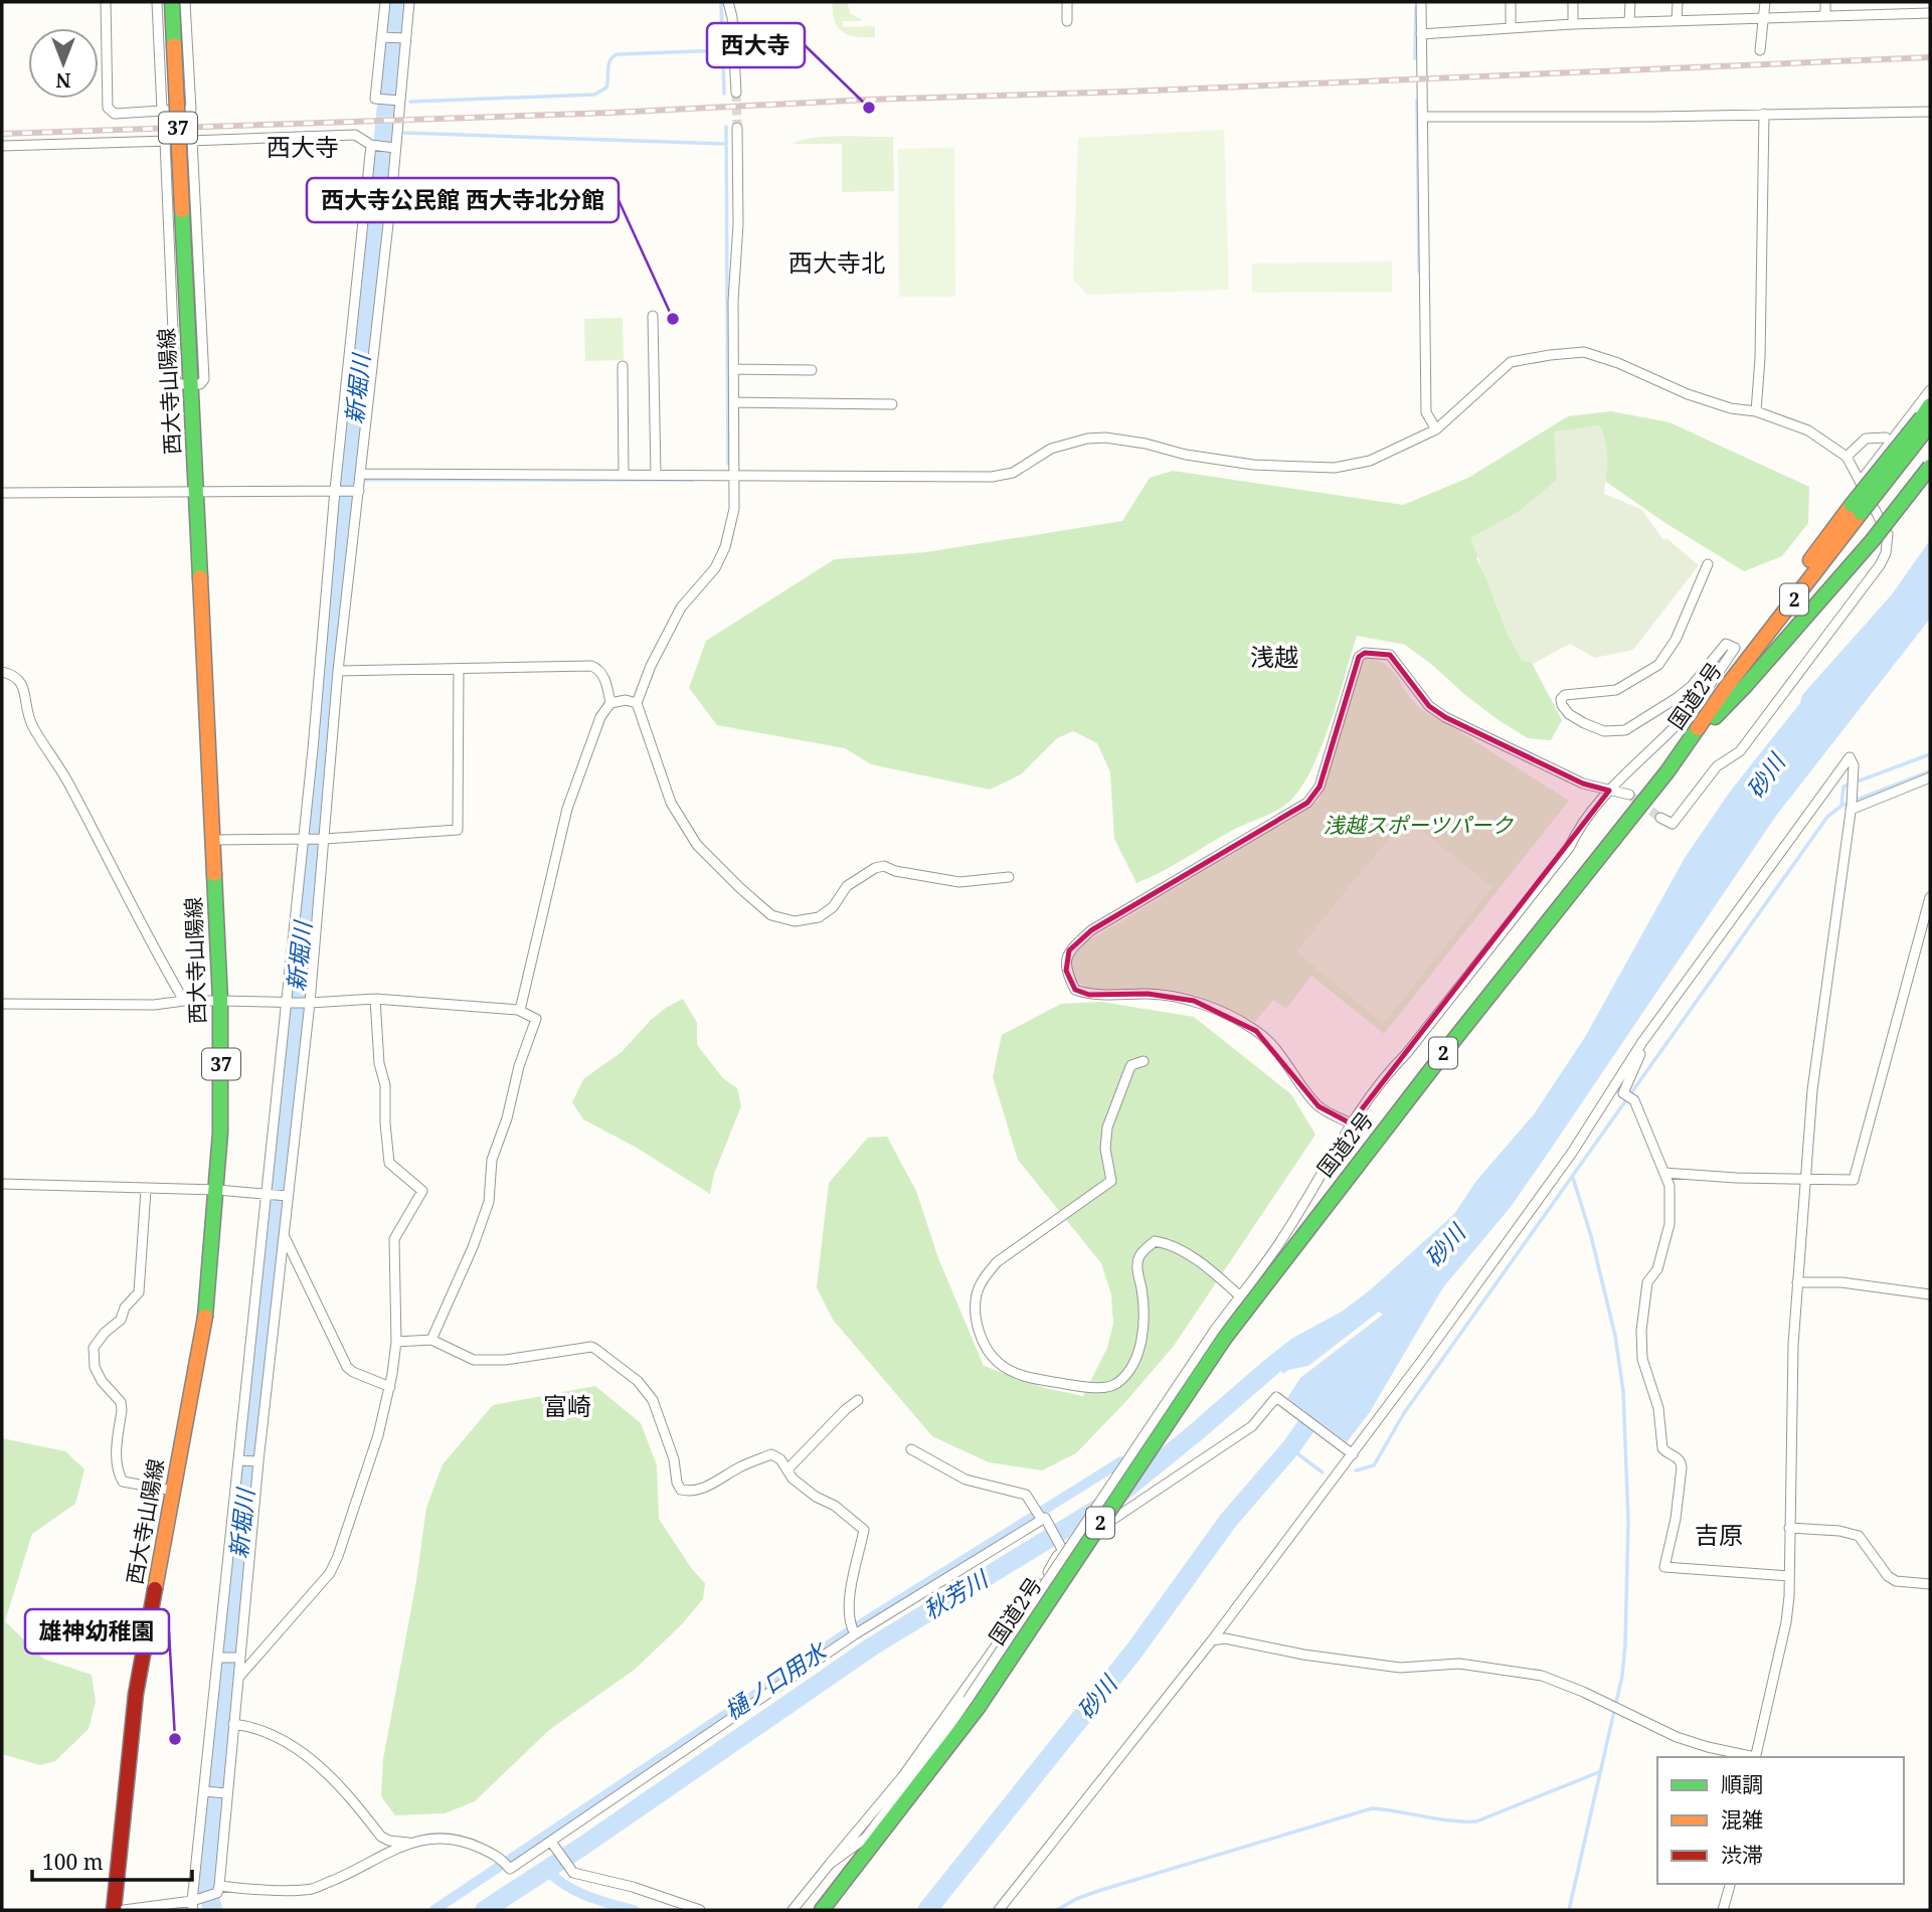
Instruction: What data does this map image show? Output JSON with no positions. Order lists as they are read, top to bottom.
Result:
{
  "streets": {
    "main road": [
      "37",
      "西大寺山陽線",
      "2",
      "国道2号"
    ]
  },
  "districts": [
    "西大寺",
    "西大寺北",
    "浅越",
    "富崎",
    "吉原"
  ],
  "water": [
    "新堀川",
    "砂川",
    "秋芳川",
    "樋ノ口用水"
  ],
  "parks": ["浅越スポーツパーク"],
  "places": ["西大寺", "西大寺公民館 西大寺北分館", "雄神幼稚園"],
  "legend": ["順調", "混雑", "渋滞"],
  "scale_bar": "100 m",
  "north": "bottom"
}
